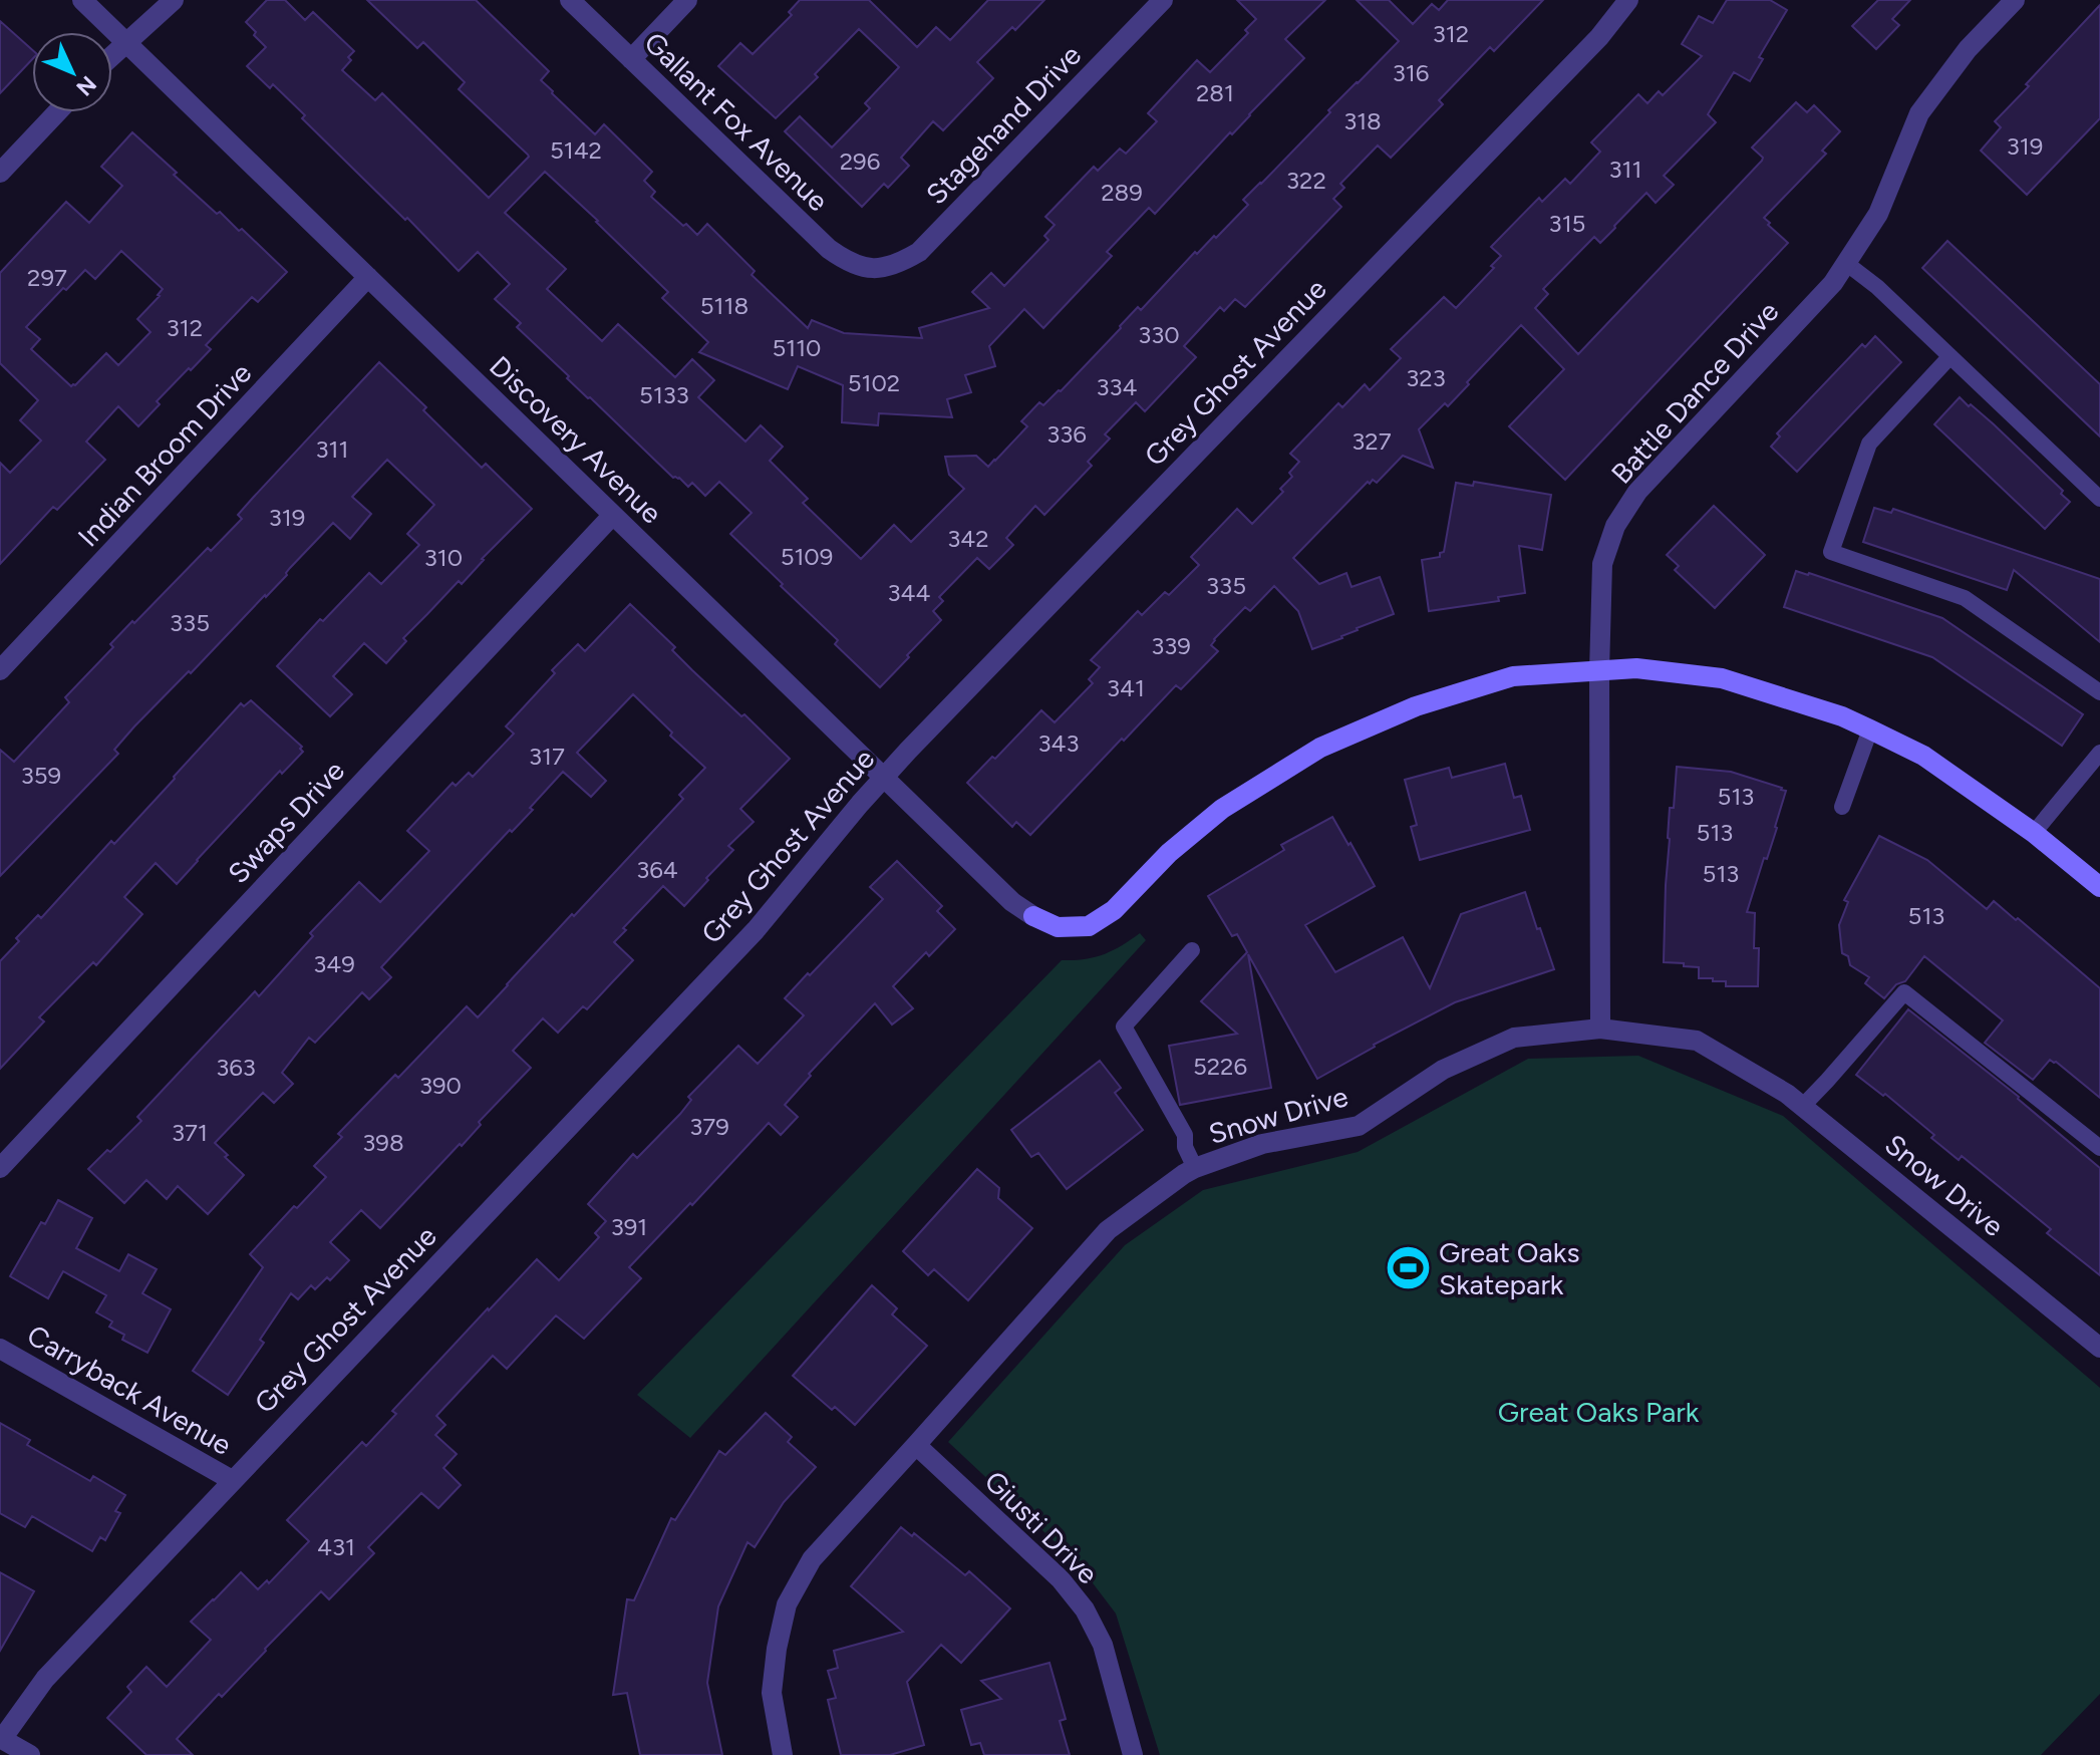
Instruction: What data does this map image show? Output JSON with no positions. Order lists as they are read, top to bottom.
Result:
{
  "streets": {
    "street": [
      "Gallant Fox Avenue",
      "Stagehand Drive",
      "Grey Ghost Avenue",
      "Battle Dance Drive",
      "Discovery Avenue",
      "Indian Broom Drive",
      "Swaps Drive",
      "Snow Drive",
      "Carryback Avenue",
      "Giusti Drive"
    ]
  },
  "crossings": [
    ["Gallant Fox Avenue", "Stagehand Drive"],
    ["Grey Ghost Avenue", "Discovery Avenue"],
    ["Grey Ghost Avenue", "Carryback Avenue"],
    ["Battle Dance Drive", "Discovery Avenue"],
    ["Battle Dance Drive", "Snow Drive"],
    ["Discovery Avenue", "Indian Broom Drive"],
    ["Discovery Avenue", "Swaps Drive"],
    ["Snow Drive", "Giusti Drive"]
  ],
  "parks": ["Great Oaks Park"],
  "places": {
    "sports": ["Great Oaks Skatepark"]
  },
  "house_numbers": [
    "312",
    "316",
    "281",
    "318",
    "319",
    "5142",
    "296",
    "311",
    "322",
    "289",
    "315",
    "297",
    "5118",
    "312",
    "330",
    "5110",
    "323",
    "5102",
    "334",
    "5133",
    "336",
    "327",
    "311",
    "319",
    "342",
    "5109",
    "310",
    "335",
    "344",
    "335",
    "339",
    "341",
    "343",
    "317",
    "359",
    "513",
    "513",
    "364",
    "513",
    "513",
    "349",
    "5226",
    "363",
    "390",
    "379",
    "371",
    "398",
    "391",
    "431"
  ],
  "north": "bottom right"
}
